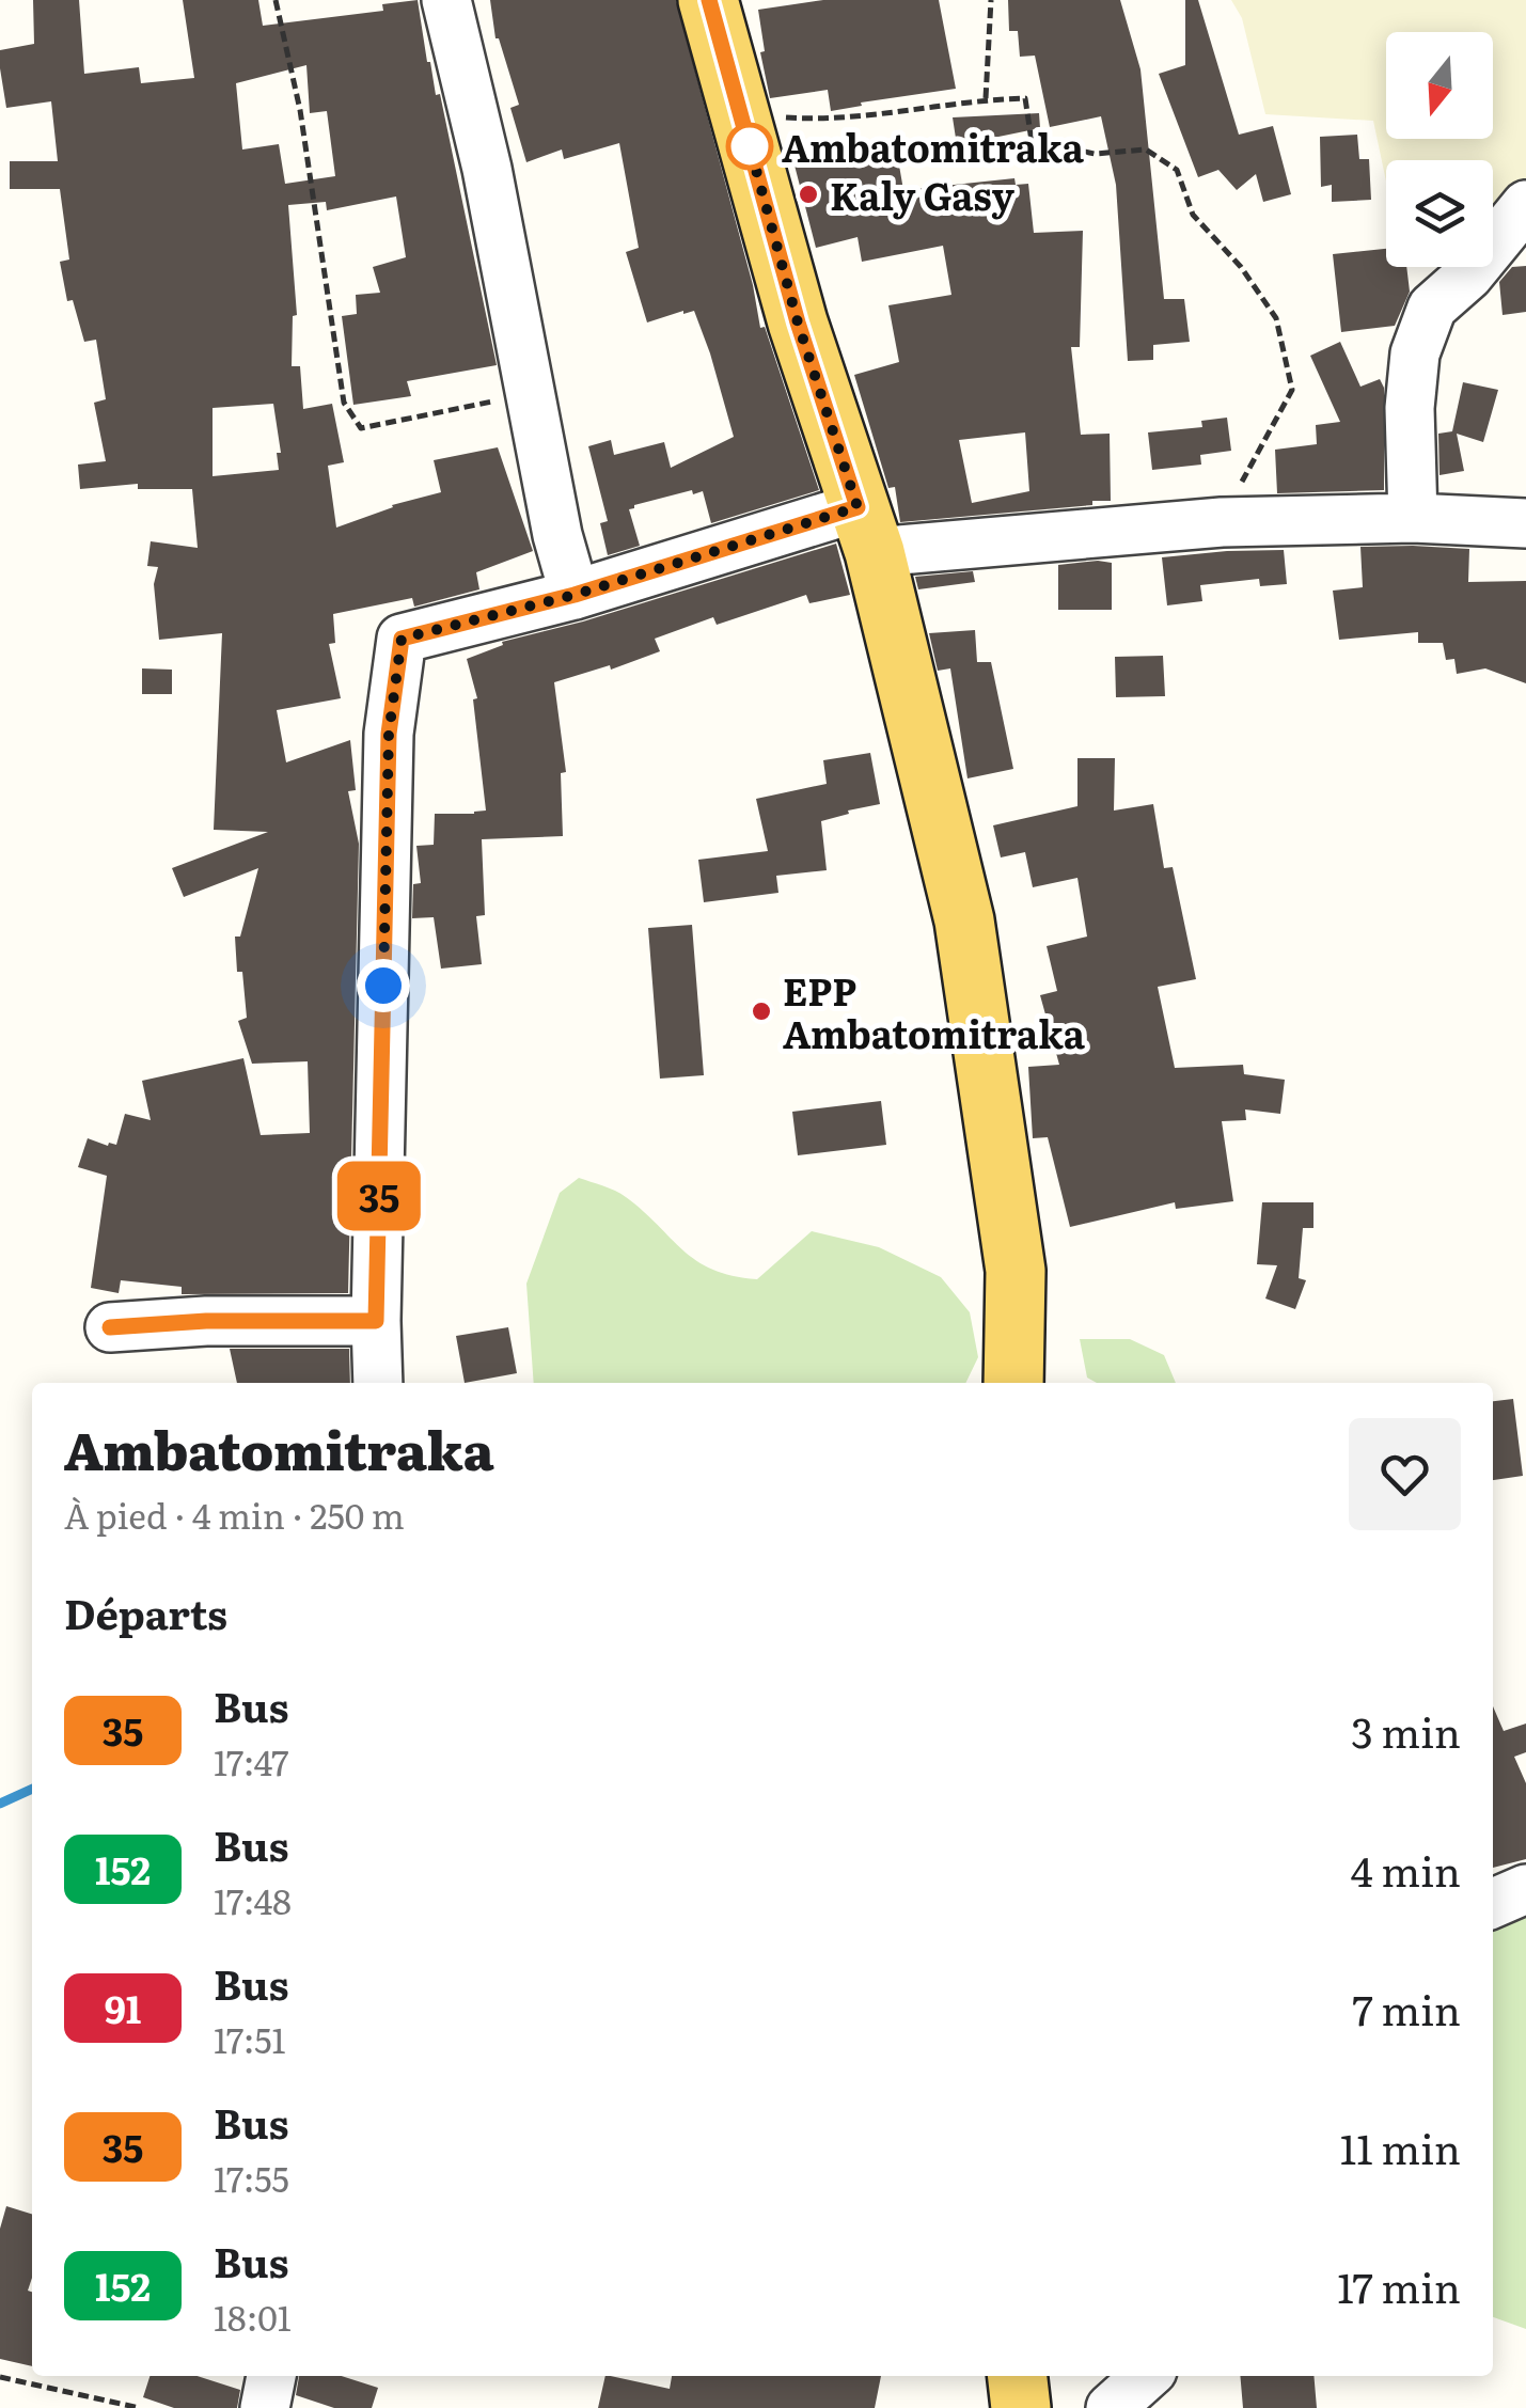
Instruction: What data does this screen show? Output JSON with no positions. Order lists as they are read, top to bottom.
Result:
{
  "places": ["Ambatomitraka", "Kaly Gasy", "EPP Ambatomitraka"],
  "lines": ["bus line 35"],
  "north": "bottom",
  "page": {
    "on_map": "35",
    "heading": [
      ["Ambatomitraka", "À pied · 4 min · 250 m"],
      "Départs"
    ],
    "list": [
      {
        "mark": "35",
        "name": "Bus",
        "note": "17:47",
        "value": "3 min"
      },
      {
        "mark": "152",
        "name": "Bus",
        "note": "17:48",
        "value": "4 min"
      },
      {
        "mark": "91",
        "name": "Bus",
        "note": "17:51",
        "value": "7 min"
      },
      {
        "mark": "35",
        "name": "Bus",
        "note": "17:55",
        "value": "11 min"
      },
      {
        "mark": "152",
        "name": "Bus",
        "note": "18:01",
        "value": "17 min"
      }
    ]
  }
}
